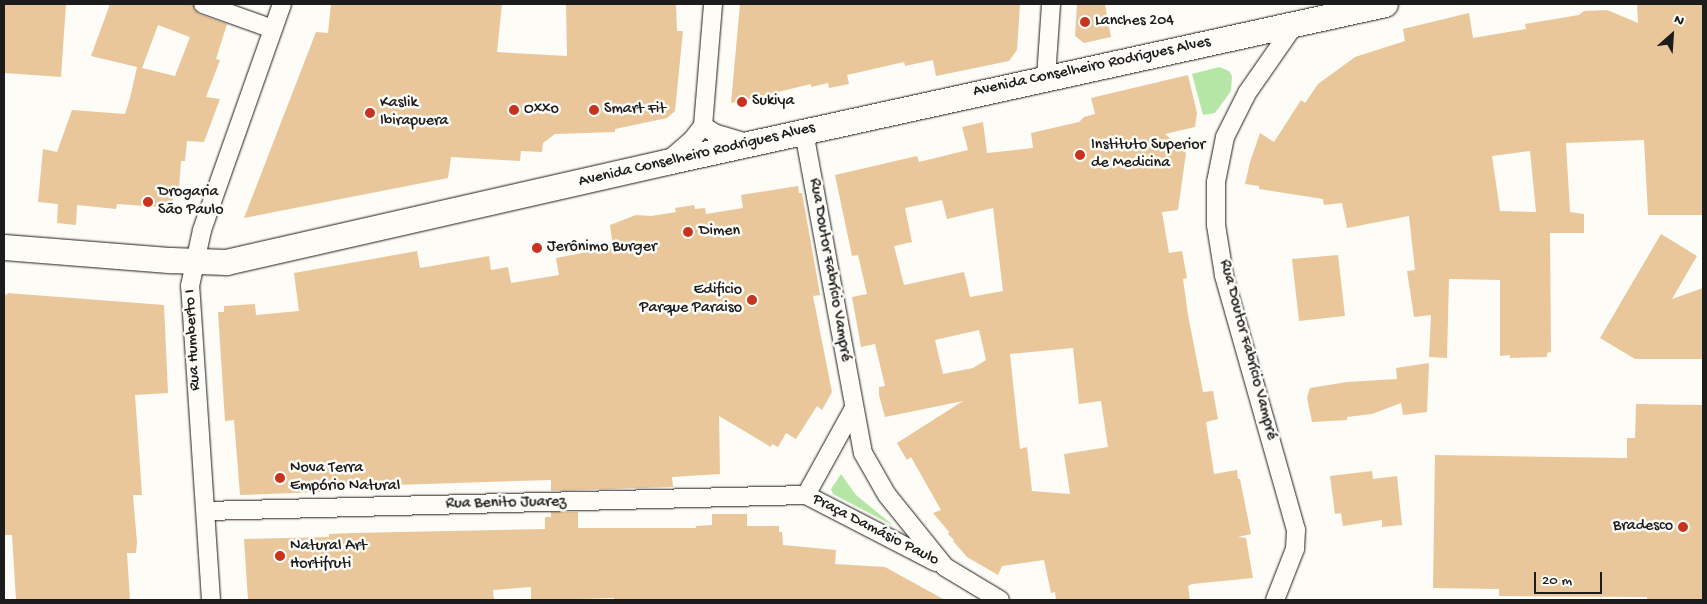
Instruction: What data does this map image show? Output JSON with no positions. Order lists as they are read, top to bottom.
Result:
{
  "streets": {
    "street": [
      "Avenida Conselheiro Rodrigues Alves",
      "Rua Doutor Fabrício Vampré",
      "Rua Humberto I",
      "Rua Benito Juarez",
      "Praça Damásio Paulo"
    ]
  },
  "crossings": [
    ["Avenida Conselheiro Rodrigues Alves", "Rua Doutor Fabrício Vampré"],
    ["Avenida Conselheiro Rodrigues Alves", "Rua Humberto I"],
    ["Rua Doutor Fabrício Vampré", "Praça Damásio Paulo"],
    ["Rua Humberto I", "Rua Benito Juarez"],
    ["Rua Benito Juarez", "Praça Damásio Paulo"]
  ],
  "places": [
    "Lanches 204",
    "Sukiya",
    "Oxxo",
    "Smart Fit",
    "Kaslik Ibirapuera",
    "Instituto Superior de Medicina",
    "Drogaria São Paulo",
    "Dimen",
    "Jerônimo Burger",
    "Edificio Parque Paraiso",
    "Nova Terra Empório Natural",
    "Bradesco",
    "Natural Art Hortifruti"
  ],
  "scale_bar": "20 m",
  "north": "top right"
}
